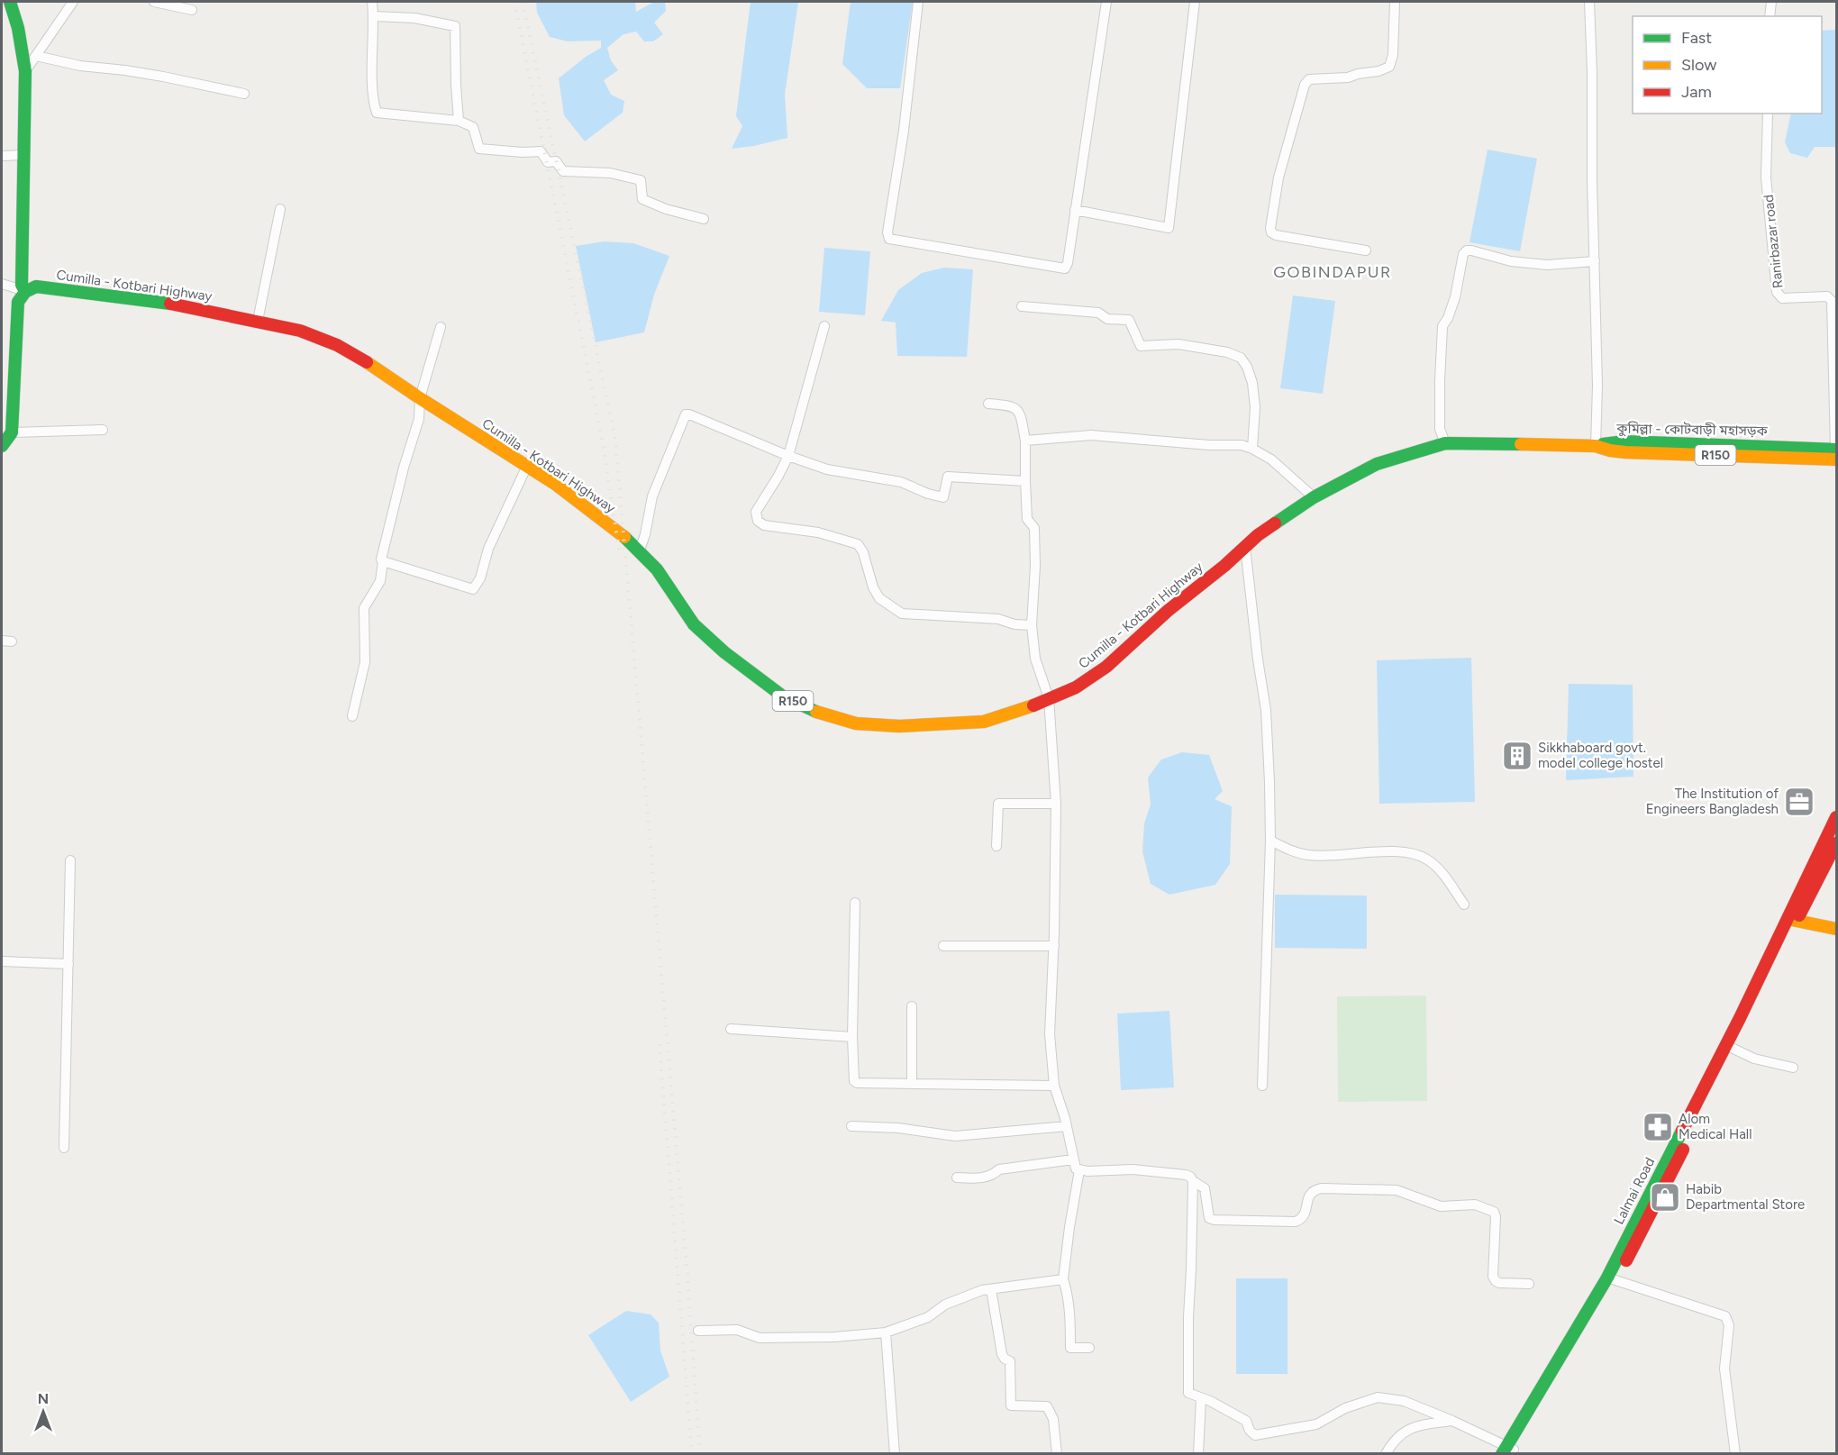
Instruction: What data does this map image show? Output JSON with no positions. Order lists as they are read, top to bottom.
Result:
{
  "streets": {
    "main road": [
      "Cumilla - Kotbari Highway",
      "কুমিল্লা - কোটবাড়ী মহাসড়ক",
      "R150",
      "Lalmai Road"
    ],
    "street": ["Ranirbazar road"]
  },
  "crossings": [
    ["Ranirbazar road", "কুমিল্লা - কোটবাড়ী মহাসড়ক"],
    ["Cumilla - Kotbari Highway", "কুমিল্লা - কোটবাড়ী মহাসড়ক"],
    ["Cumilla - Kotbari Highway", "R150"]
  ],
  "districts": ["GOBINDAPUR"],
  "places": {
    "building": ["Sikkhaboard govt. model college hostel"],
    "office": ["The Institution of Engineers Bangladesh"],
    "pharmacy": ["Alom Medical Hall"],
    "shop": ["Habib Departmental Store"]
  },
  "legend": ["Fast", "Slow", "Jam"],
  "north": "top"
}
